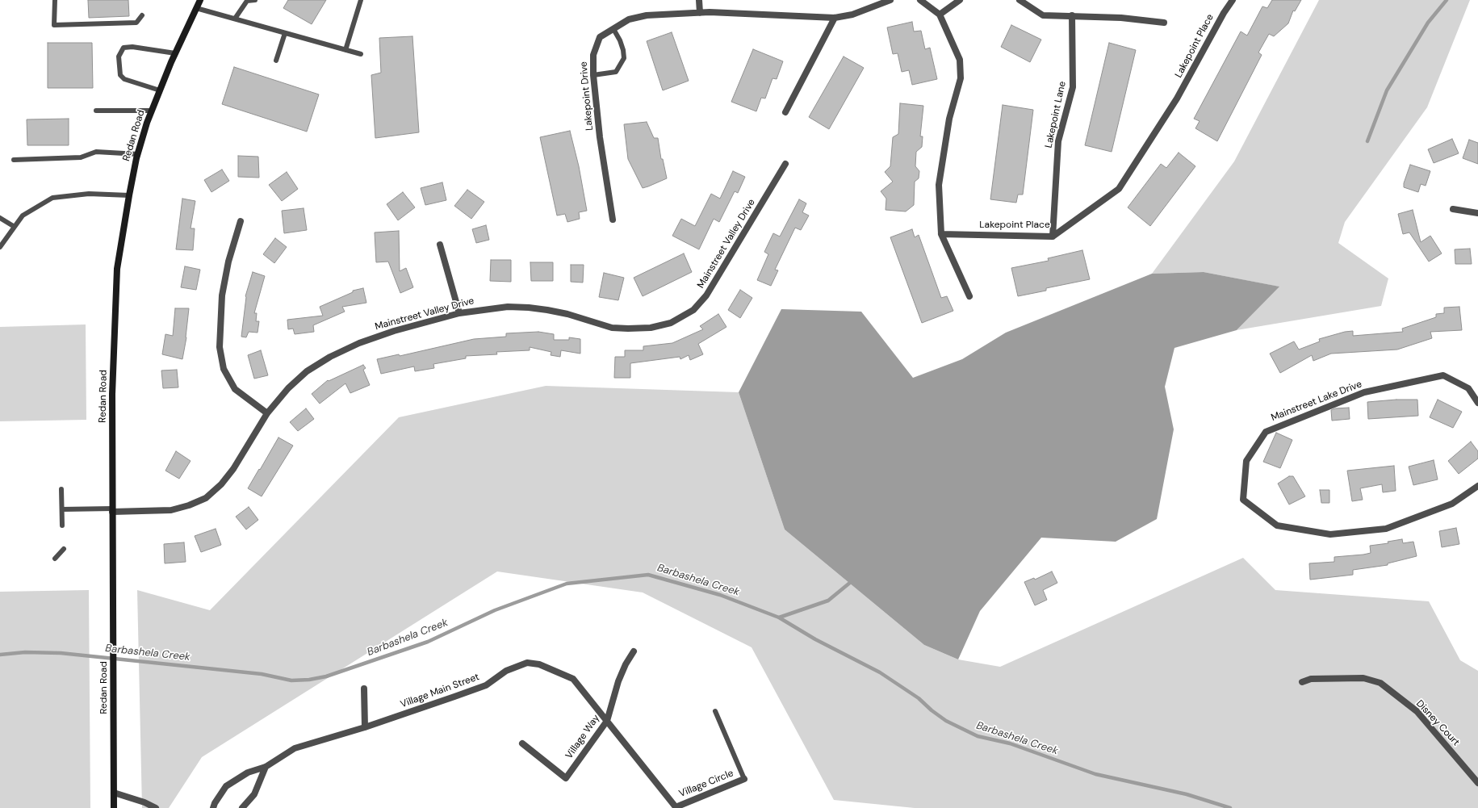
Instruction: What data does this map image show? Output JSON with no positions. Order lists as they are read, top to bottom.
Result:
{
  "streets": {
    "main road": ["Redan Road"],
    "street": [
      "Lakepoint Place",
      "Lakepoint Drive",
      "Lakepoint Lane",
      "Mainstreet Valley Drive",
      "Mainstreet Lake Drive",
      "Village Main Street",
      "Disney Court",
      "Village Way",
      "Village Circle"
    ]
  },
  "crossings": [
    ["Lakepoint Place", "Lakepoint Lane"],
    ["Redan Road", "Mainstreet Valley Drive"],
    ["Village Main Street", "Village Way"],
    ["Village Main Street", "Village Circle"]
  ],
  "water": ["Barbashela Creek"]
}
